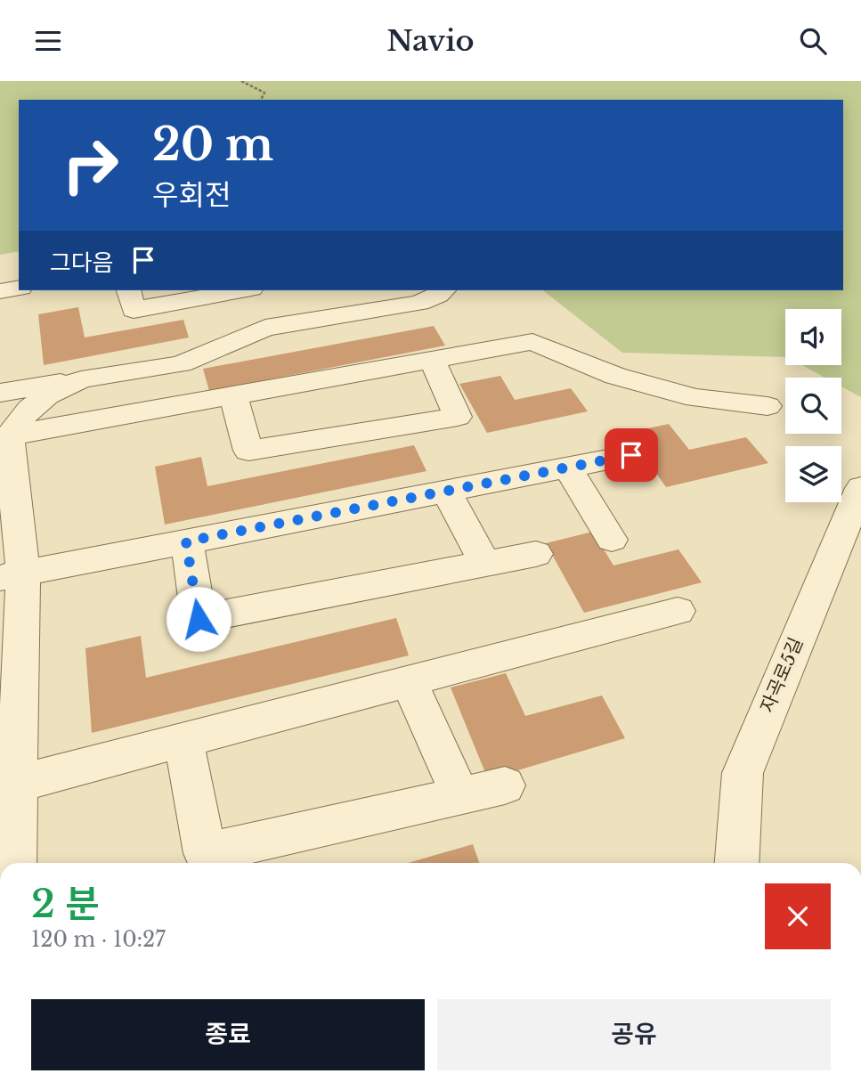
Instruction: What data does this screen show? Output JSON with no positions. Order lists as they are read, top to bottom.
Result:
{
  "streets": {
    "street": ["자곡로5길"]
  },
  "page": {
    "header": "Navio",
    "turn": ["20 m", "우회전"],
    "then": "그다음",
    "heading": ["2 분", "120 m · 10:27"],
    "buttons": ["종료", "공유"]
  }
}
